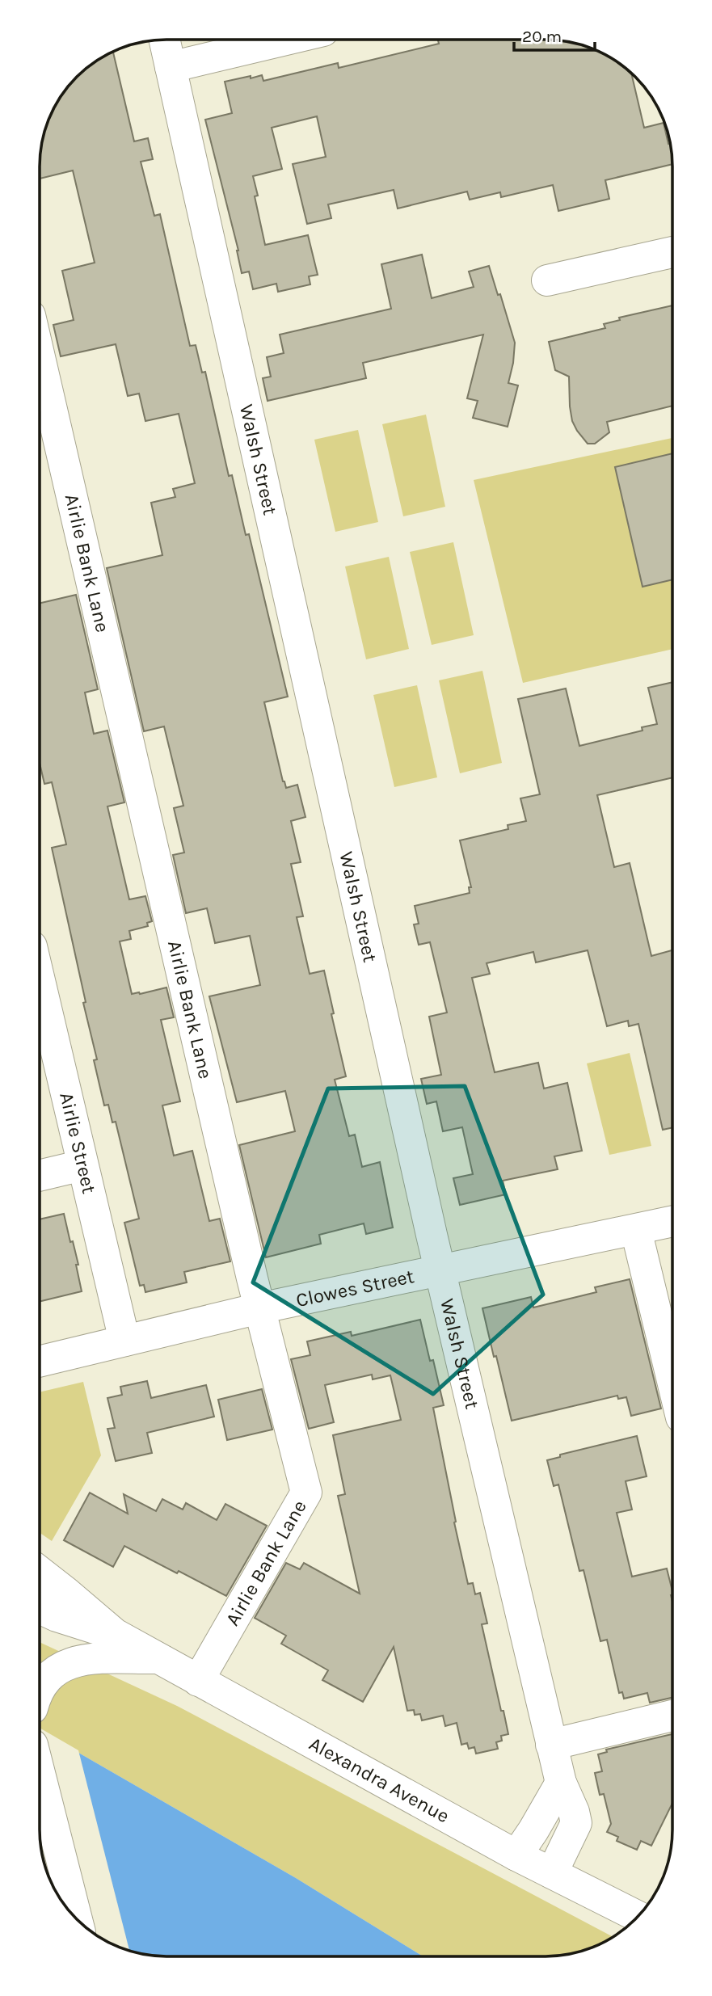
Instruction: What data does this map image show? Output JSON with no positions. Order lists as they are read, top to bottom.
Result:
{
  "streets": {
    "main road": [
      "Walsh Street",
      "Airlie Bank Lane",
      "Airlie Street",
      "Clowes Street",
      "Alexandra Avenue"
    ]
  },
  "crossings": [
    ["Walsh Street", "Clowes Street"],
    ["Walsh Street", "Alexandra Avenue"],
    ["Airlie Bank Lane", "Clowes Street"],
    ["Airlie Bank Lane", "Alexandra Avenue"],
    ["Airlie Street", "Clowes Street"]
  ],
  "scale_bar": "20 m"
}
